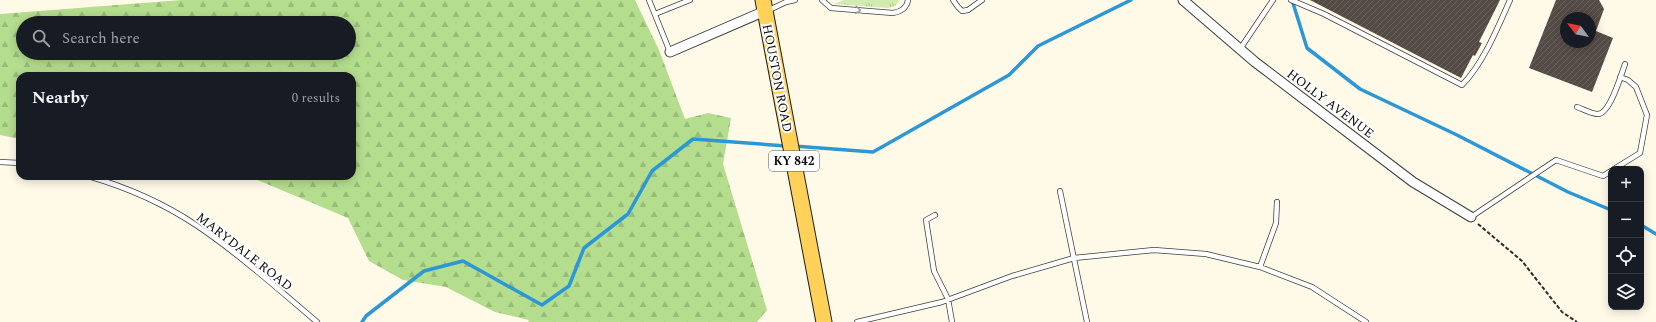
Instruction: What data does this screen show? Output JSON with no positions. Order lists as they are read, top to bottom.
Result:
{
  "streets": {
    "main road": ["HOUSTON ROAD", "KY 842"],
    "street": ["HOLLY AVENUE"],
    "lane": ["MARYDALE ROAD"]
  },
  "north": "top left",
  "page": {
    "search": "Search here",
    "heading": ["Nearby", "0 results"],
    "map_buttons": ["+", "−"]
  }
}
